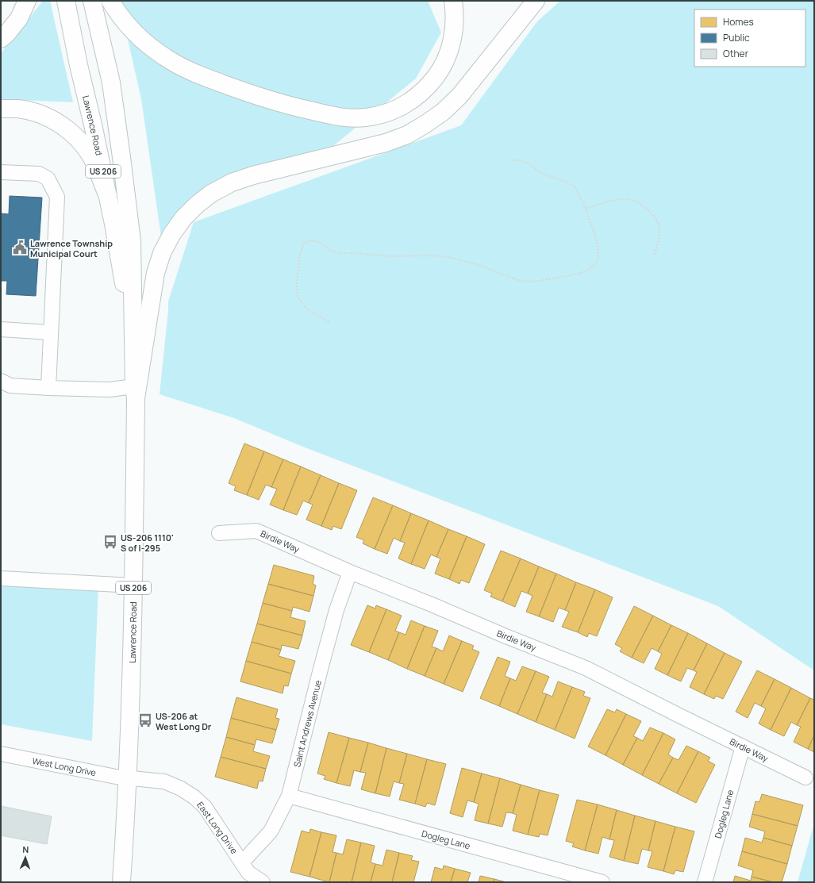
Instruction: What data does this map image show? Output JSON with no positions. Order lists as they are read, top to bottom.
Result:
{
  "streets": {
    "main road": ["Lawrence Road", "US 206"],
    "street": [
      "Birdie Way",
      "Saint Andrews Avenue",
      "West Long Drive",
      "Dogleg Lane",
      "East Long Drive"
    ]
  },
  "crossings": [
    ["Lawrence Road", "West Long Drive"],
    ["Lawrence Road", "East Long Drive"],
    ["Birdie Way", "Saint Andrews Avenue"],
    ["Birdie Way", "Dogleg Lane"],
    ["Saint Andrews Avenue", "Dogleg Lane"],
    ["Saint Andrews Avenue", "East Long Drive"],
    ["West Long Drive", "East Long Drive"]
  ],
  "places": {
    "public building": ["Lawrence Township Municipal Court"],
    "bus stop": ["US-206 1110' S of I-295", "US-206 at West Long Dr"]
  },
  "legend": ["Homes", "Public", "Other"],
  "north": "top"
}
